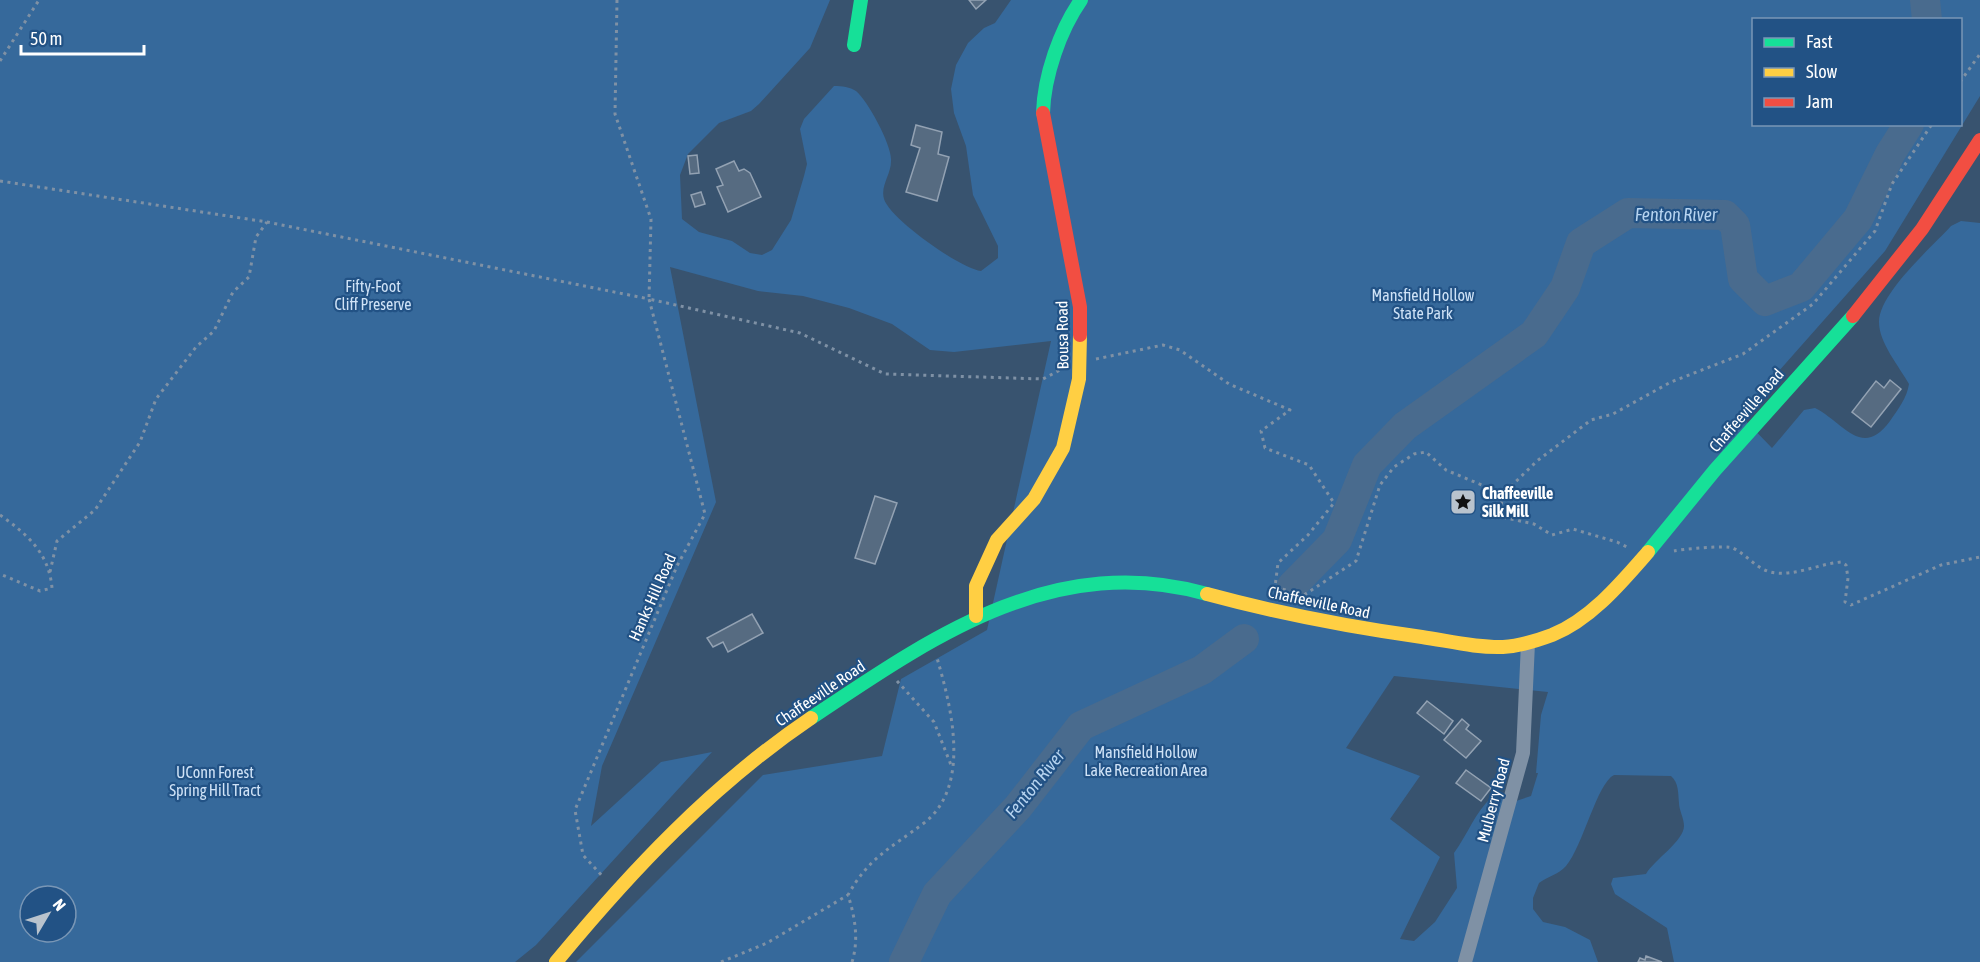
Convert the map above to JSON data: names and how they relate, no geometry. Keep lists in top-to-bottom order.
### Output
{
  "streets": {
    "street": ["Bousa Road", "Chaffeeville Road", "Mulberry Road"],
    "path": ["Hanks Hill Road"]
  },
  "crossings": [
    ["Bousa Road", "Chaffeeville Road"],
    ["Chaffeeville Road", "Hanks Hill Road"],
    ["Chaffeeville Road", "Mulberry Road"]
  ],
  "water": ["Fenton River"],
  "parks": [
    "Fifty-Foot Cliff Preserve",
    "Mansfield Hollow State Park",
    "Mansfield Hollow Lake Recreation Area",
    "UConn Forest Spring Hill Tract"
  ],
  "places": {
    "place": ["Chaffeeville Silk Mill"]
  },
  "legend": ["Fast", "Slow", "Jam"],
  "scale_bar": "50 m",
  "north": "top right"
}
